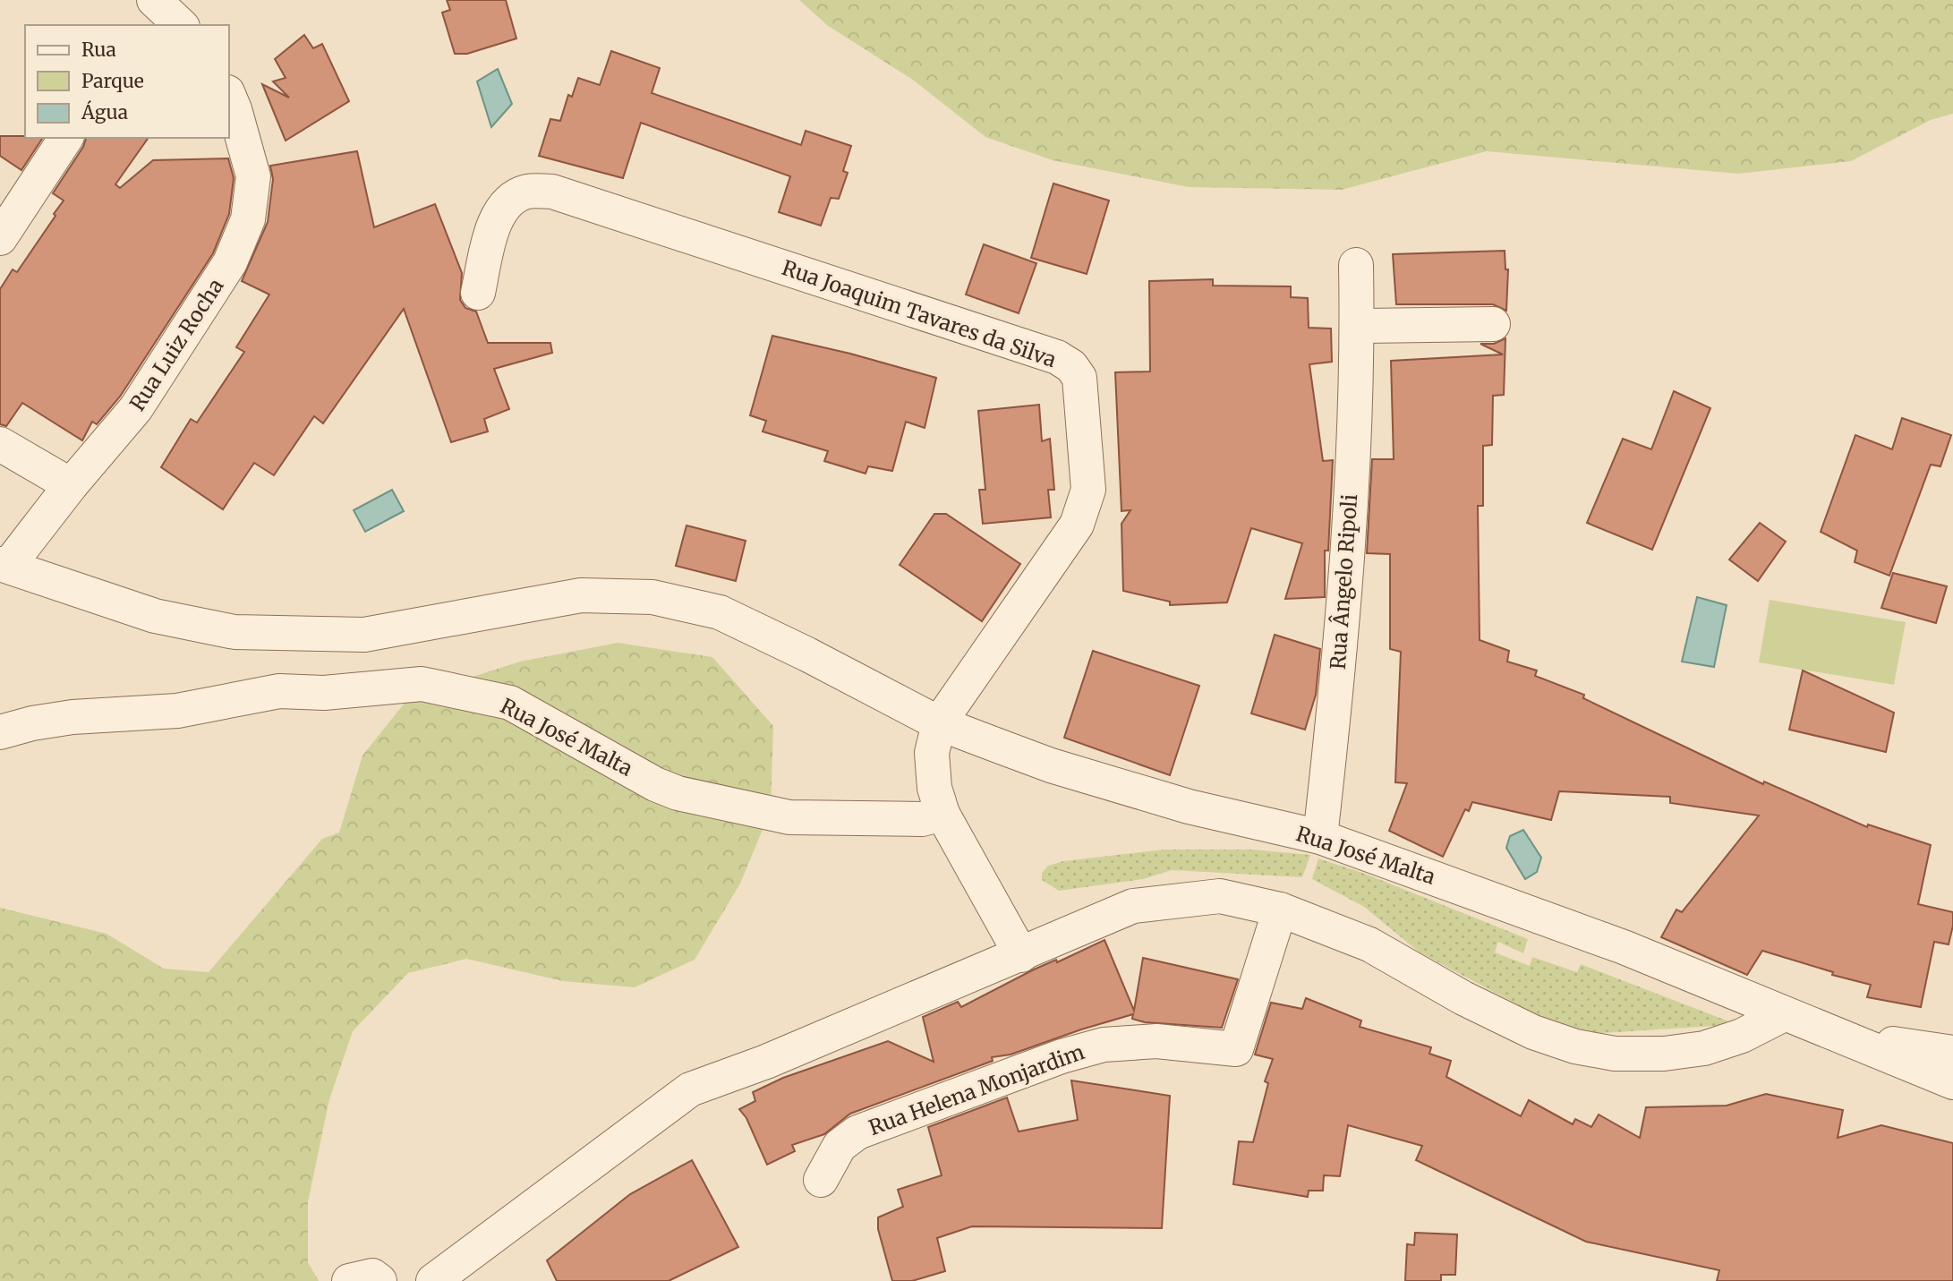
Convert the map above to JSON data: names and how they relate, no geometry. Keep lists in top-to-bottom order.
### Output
{
  "streets": {
    "street": [
      "Rua Joaquim Tavares da Silva",
      "Rua Luiz Rocha",
      "Rua Ângelo Ripoli",
      "Rua José Malta",
      "Rua Helena Monjardim"
    ]
  },
  "crossings": [
    ["Rua Joaquim Tavares da Silva", "Rua José Malta"],
    ["Rua Luiz Rocha", "Rua José Malta"],
    ["Rua Ângelo Ripoli", "Rua José Malta"]
  ],
  "legend": ["Rua", "Parque", "Água"]
}
